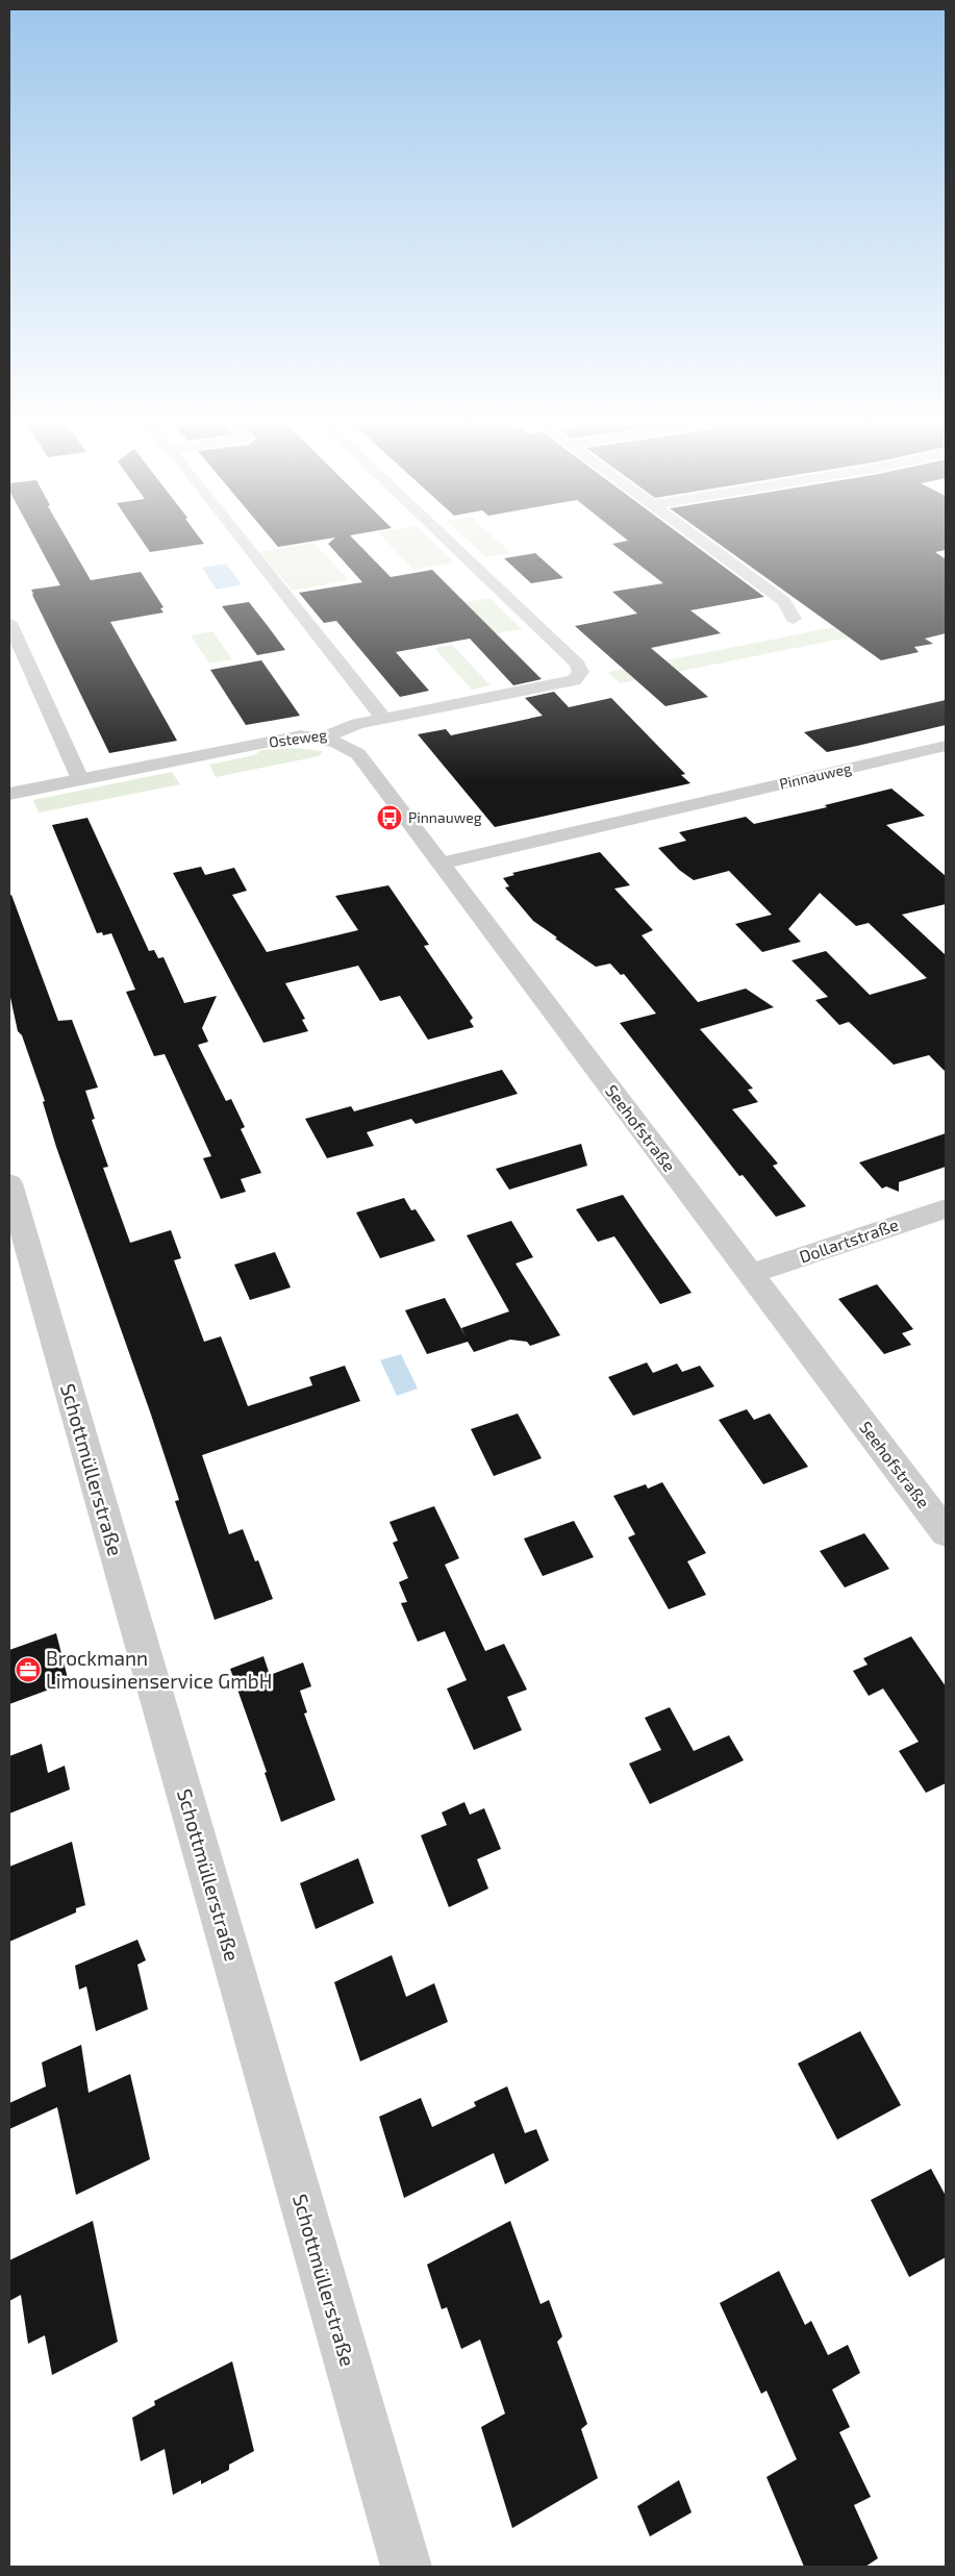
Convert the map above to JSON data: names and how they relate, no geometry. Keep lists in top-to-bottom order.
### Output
{
  "streets": {
    "street": [
      "Osteweg",
      "Pinnauweg",
      "Seehofstraße",
      "Dollartstraße",
      "Schottmüllerstraße"
    ]
  },
  "crossings": [
    ["Osteweg", "Seehofstraße"],
    ["Pinnauweg", "Seehofstraße"],
    ["Seehofstraße", "Dollartstraße"]
  ],
  "places": {
    "bus stop": ["Pinnauweg"],
    "office": ["Brockmann Limousinenservice GmbH"]
  }
}
